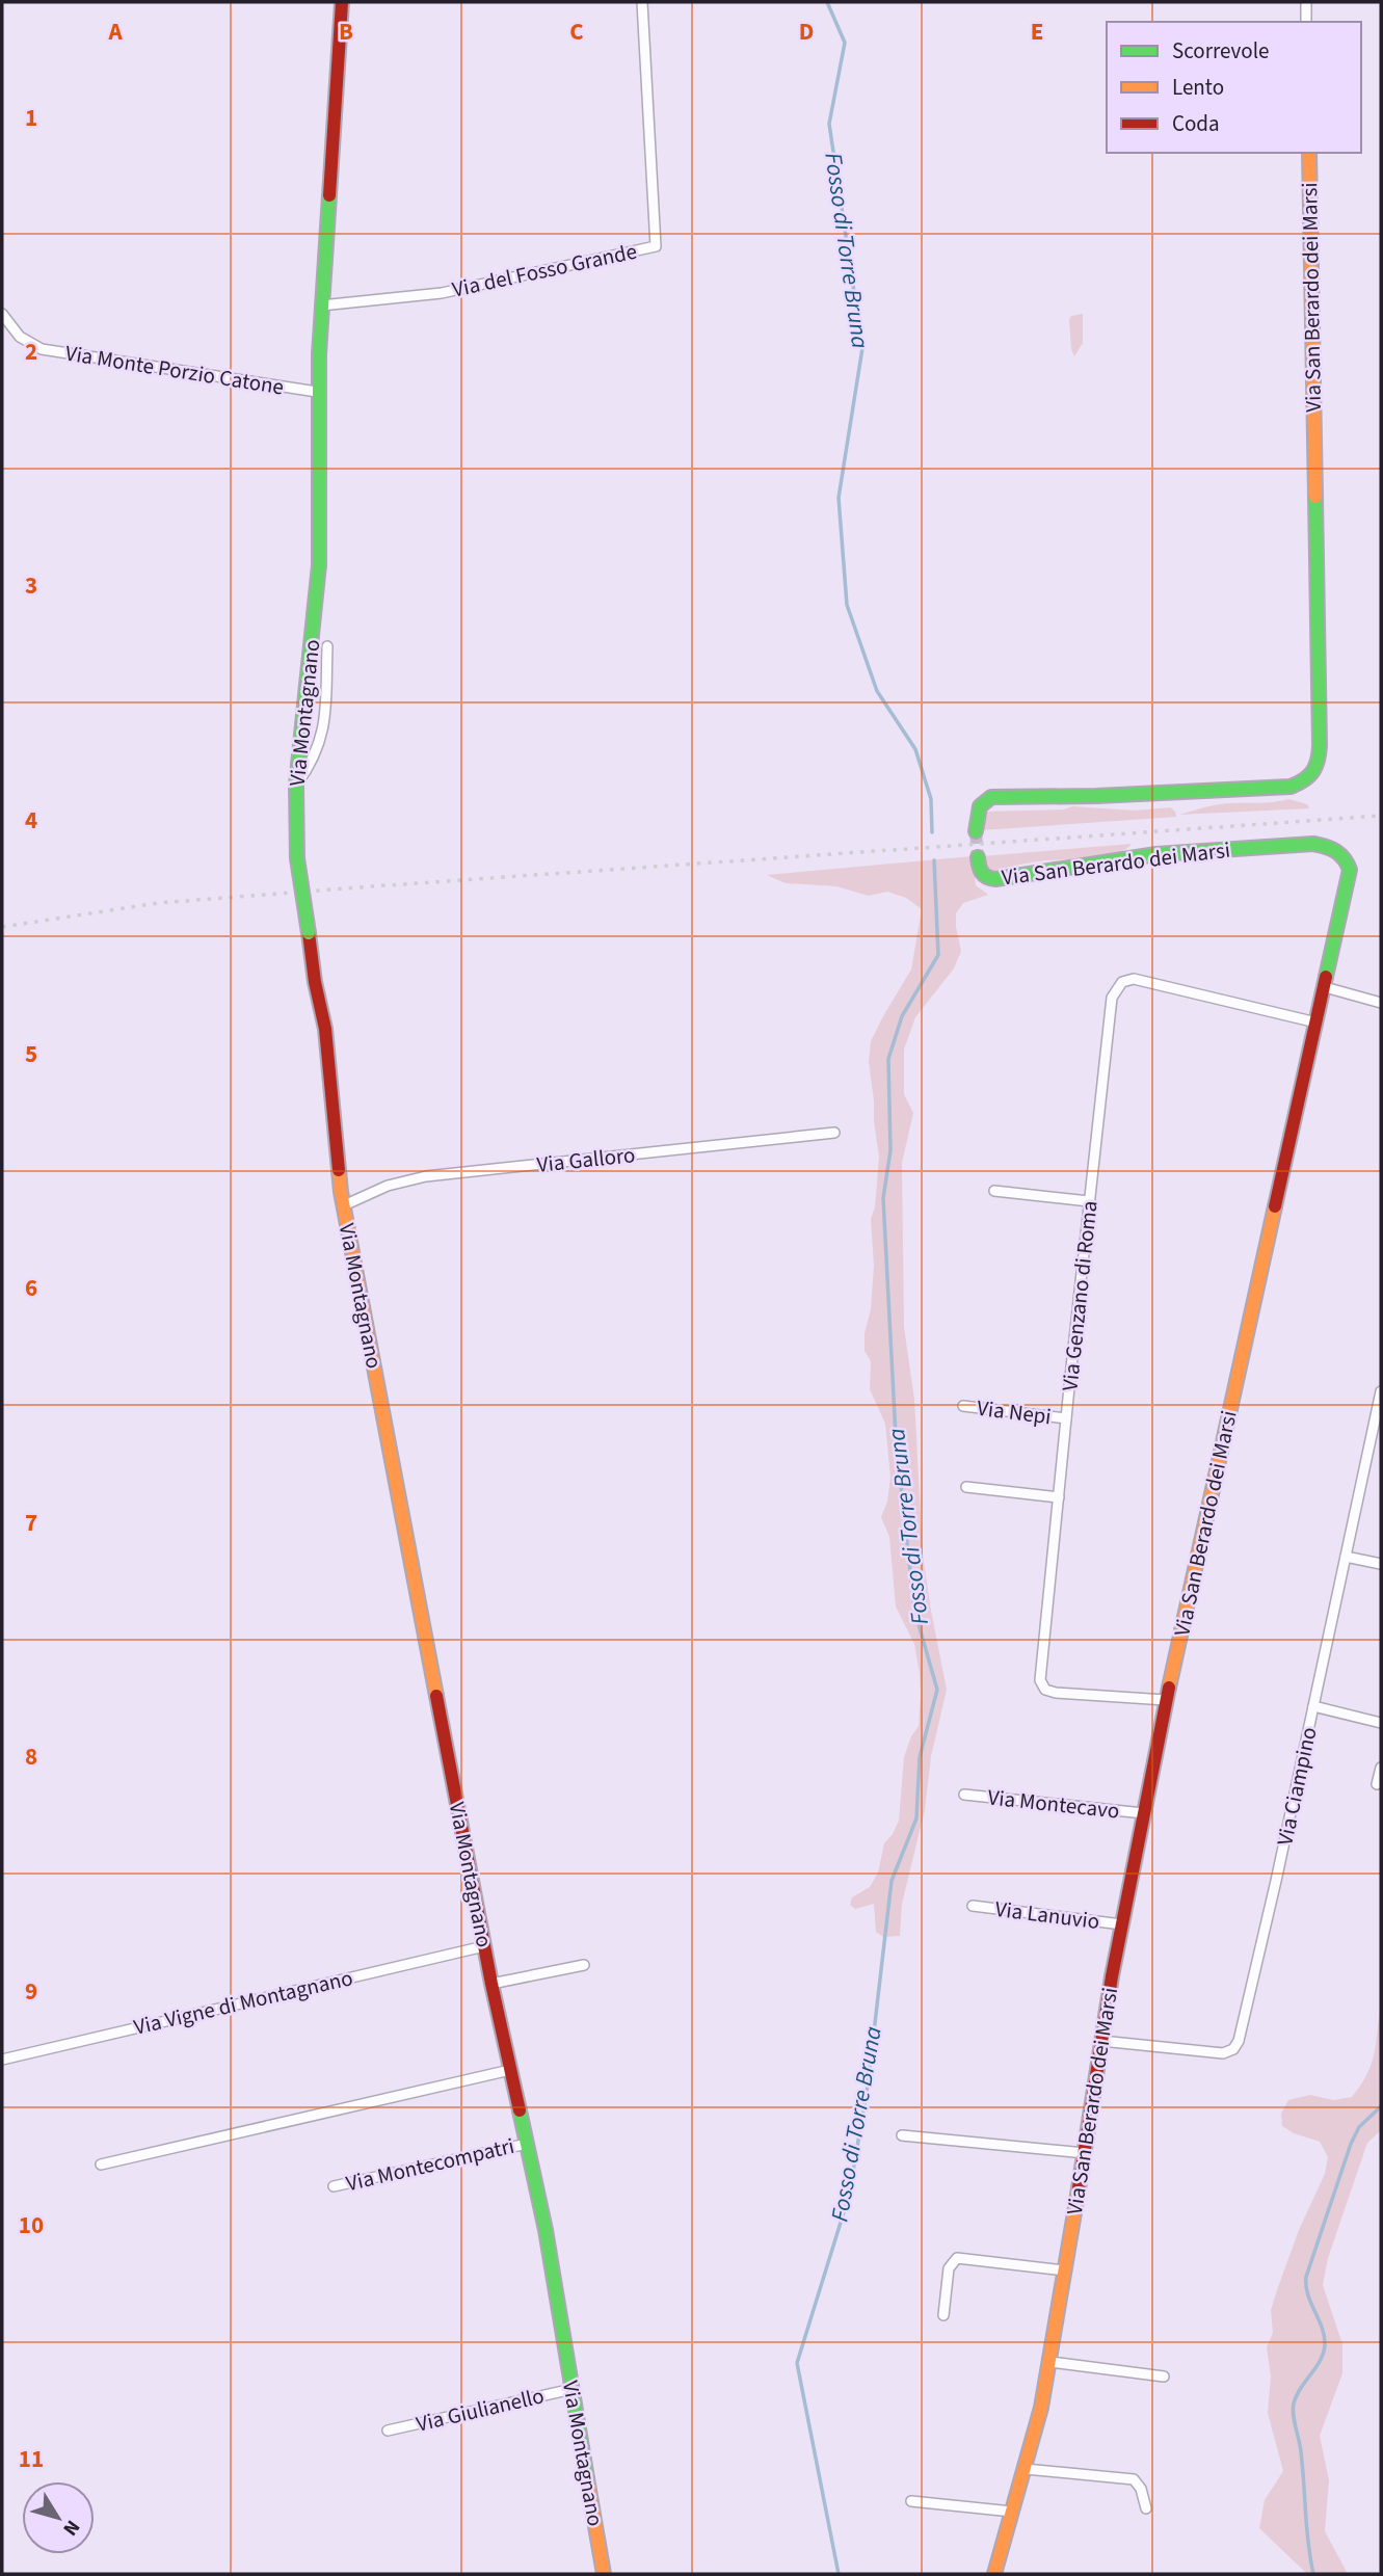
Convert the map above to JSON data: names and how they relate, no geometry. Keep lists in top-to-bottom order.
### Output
{
  "streets": {
    "street": [
      "Via del Fosso Grande",
      "Via San Berardo dei Marsi",
      "Via Monte Porzio Catone",
      "Via Montagnano",
      "Via Galloro",
      "Via Genzano di Roma",
      "Via Nepi",
      "Via Ciampino",
      "Via Montecavo",
      "Via Lanuvio",
      "Via Vigne di Montagnano",
      "Via Montecompatri",
      "Via Giulianello"
    ]
  },
  "crossings": [
    ["Via del Fosso Grande", "Via Montagnano"],
    ["Via San Berardo dei Marsi", "Via Genzano di Roma"],
    ["Via San Berardo dei Marsi", "Via Ciampino"],
    ["Via San Berardo dei Marsi", "Via Montecavo"],
    ["Via San Berardo dei Marsi", "Via Lanuvio"],
    ["Via Monte Porzio Catone", "Via Montagnano"],
    ["Via Montagnano", "Via Galloro"],
    ["Via Montagnano", "Via Vigne di Montagnano"],
    ["Via Montagnano", "Via Montecompatri"],
    ["Via Montagnano", "Via Giulianello"],
    ["Via Genzano di Roma", "Via Nepi"]
  ],
  "water": ["Fosso di Torre Bruna"],
  "legend": ["Scorrevole", "Lento", "Coda"],
  "north": "bottom right",
  "grid": {
    "columns": [
      "A",
      "B",
      "C",
      "D",
      "E"
    ],
    "rows": [
      "1",
      "2",
      "3",
      "4",
      "5",
      "6",
      "7",
      "8",
      "9",
      "10",
      "11"
    ]
  }
}
